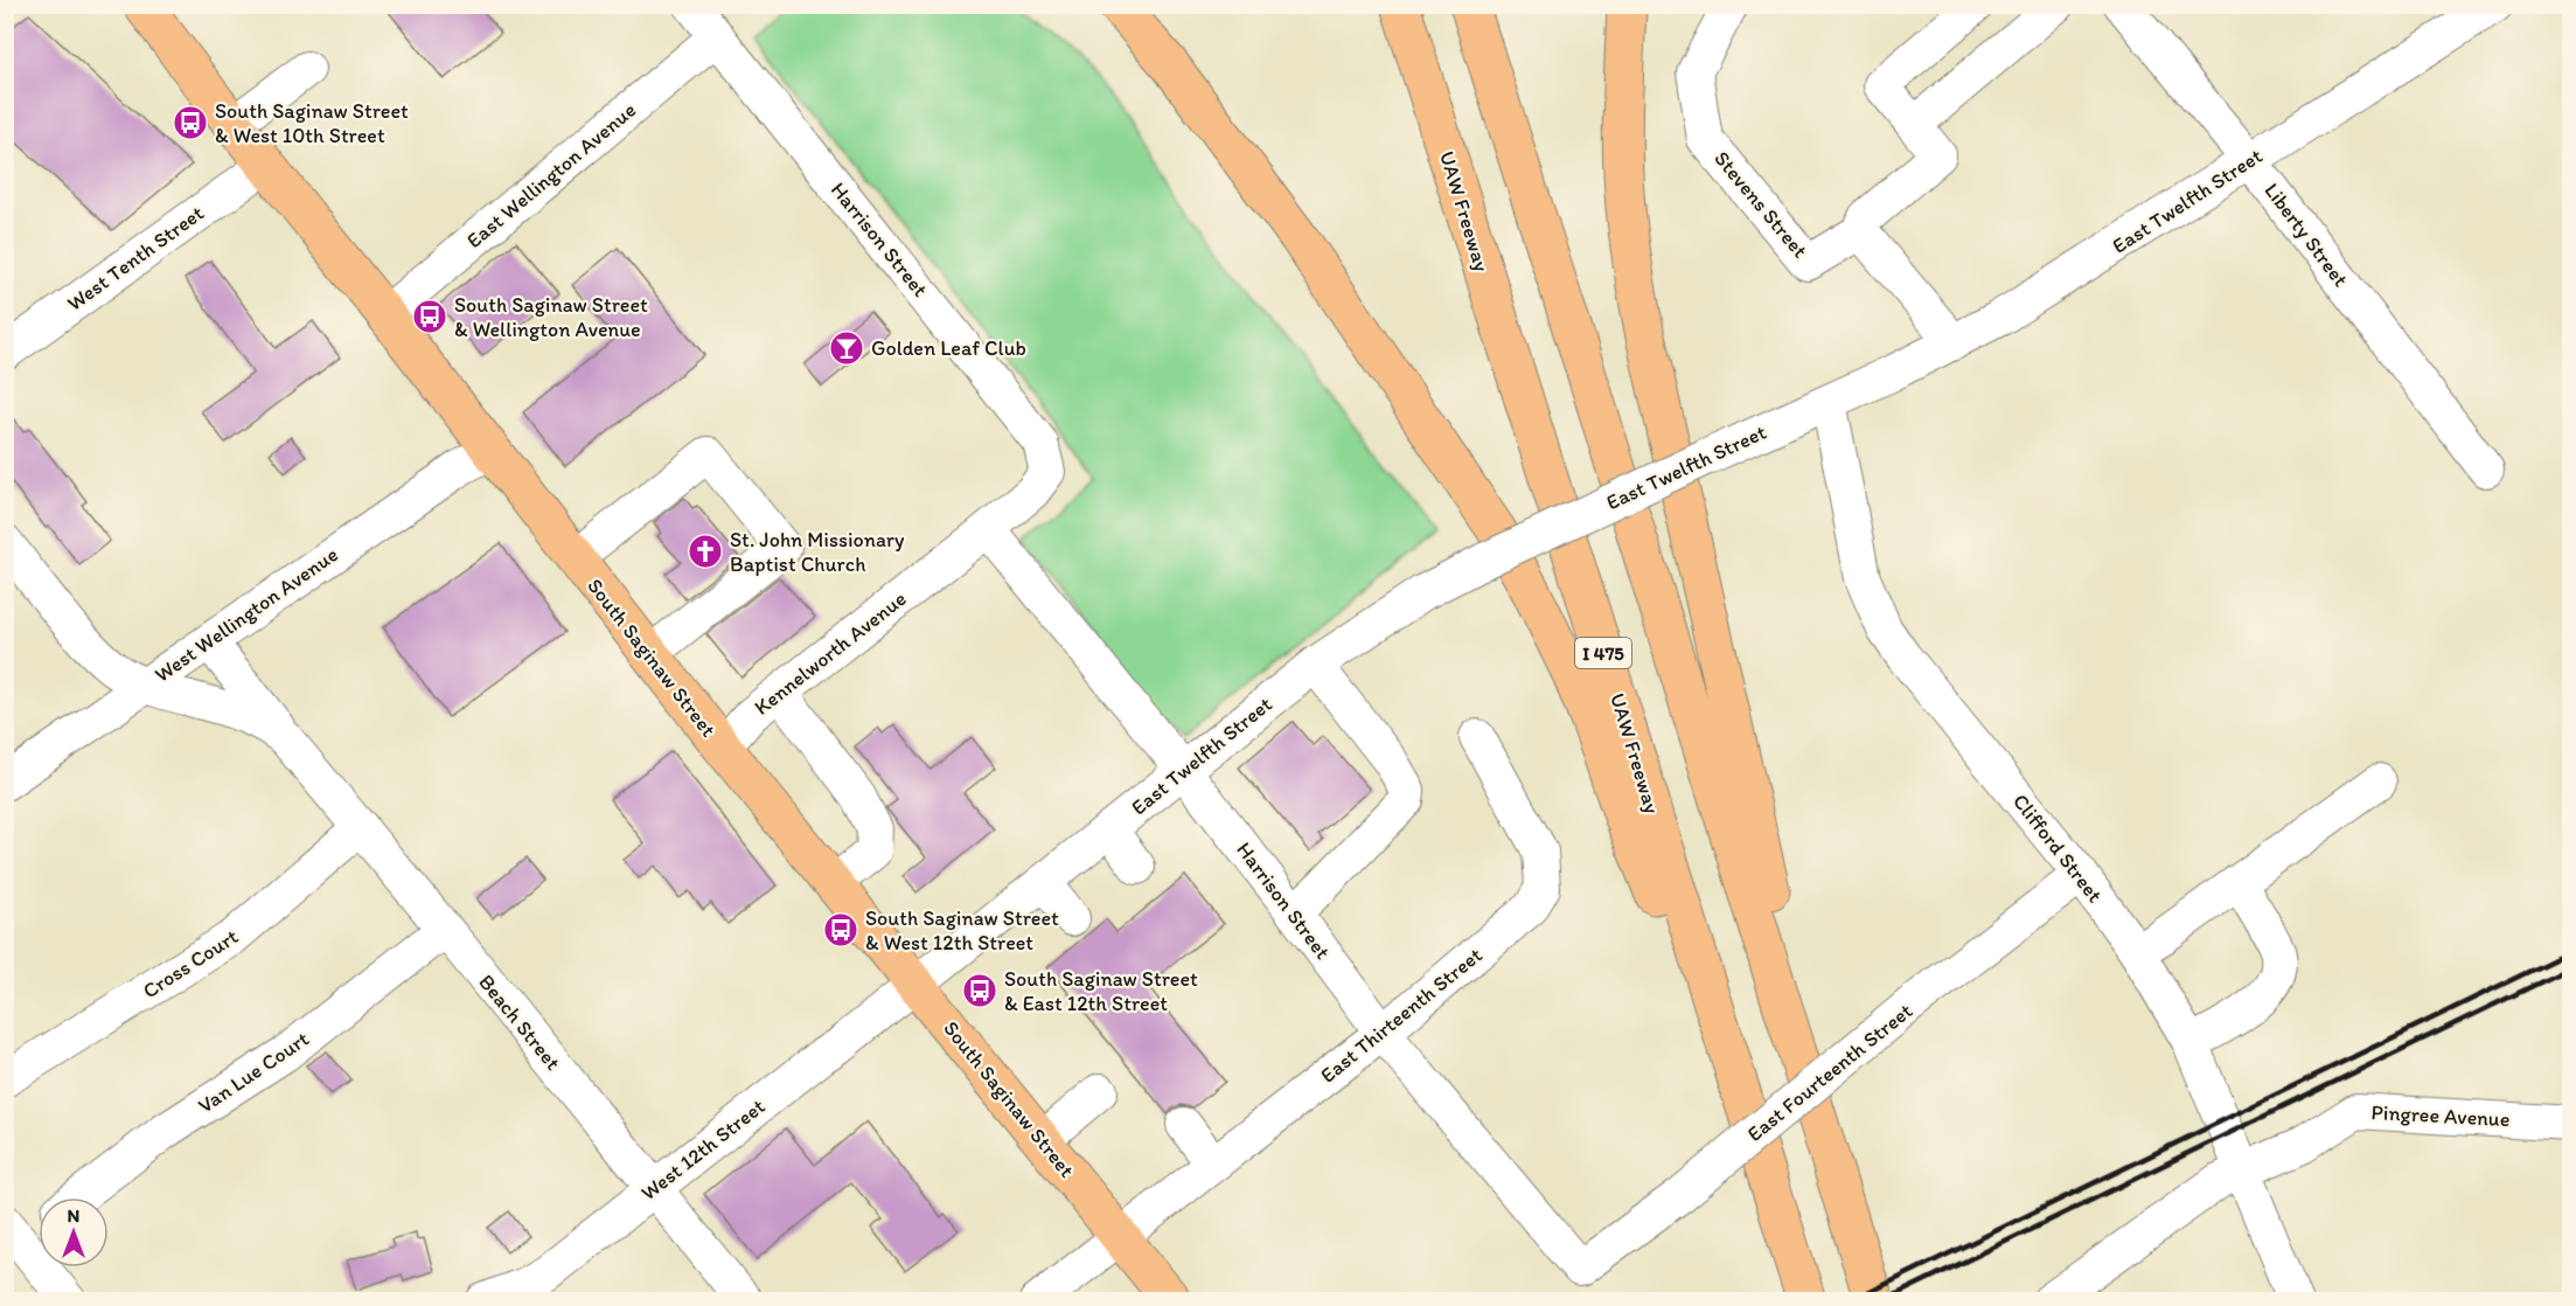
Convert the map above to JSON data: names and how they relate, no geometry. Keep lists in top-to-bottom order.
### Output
{
  "streets": {
    "main road": ["UAW Freeway", "I 475", "South Saginaw Street"],
    "street": [
      "East Wellington Avenue",
      "East Twelfth Street",
      "Stevens Street",
      "Liberty Street",
      "Harrison Street",
      "West Tenth Street",
      "West Wellington Avenue",
      "Kennelworth Avenue",
      "Clifford Street",
      "Cross Court",
      "East Thirteenth Street",
      "Beach Street",
      "Van Lue Court",
      "East Fourteenth Street",
      "Pingree Avenue",
      "West 12th Street"
    ]
  },
  "crossings": [
    ["East Wellington Avenue", "Harrison Street"],
    ["East Wellington Avenue", "South Saginaw Street"],
    ["East Twelfth Street", "Liberty Street"],
    ["East Twelfth Street", "Harrison Street"],
    ["East Twelfth Street", "South Saginaw Street"],
    ["East Twelfth Street", "Clifford Street"],
    ["East Twelfth Street", "West 12th Street"],
    ["Harrison Street", "Kennelworth Avenue"],
    ["Harrison Street", "East Thirteenth Street"],
    ["Harrison Street", "East Fourteenth Street"],
    ["West Tenth Street", "South Saginaw Street"],
    ["West Wellington Avenue", "South Saginaw Street"],
    ["West Wellington Avenue", "Beach Street"],
    ["Kennelworth Avenue", "South Saginaw Street"],
    ["South Saginaw Street", "East Thirteenth Street"],
    ["South Saginaw Street", "West 12th Street"],
    ["Clifford Street", "East Fourteenth Street"],
    ["Clifford Street", "Pingree Avenue"],
    ["Cross Court", "Beach Street"],
    ["Beach Street", "Van Lue Court"],
    ["Beach Street", "West 12th Street"]
  ],
  "places": {
    "bus stop": [
      "South Saginaw Street & West 10th Street",
      "South Saginaw Street & Wellington Avenue",
      "South Saginaw Street & West 12th Street",
      "South Saginaw Street & East 12th Street"
    ],
    "bar": ["Golden Leaf Club"],
    "church": ["St. John Missionary Baptist Church"]
  },
  "north": "top"
}
